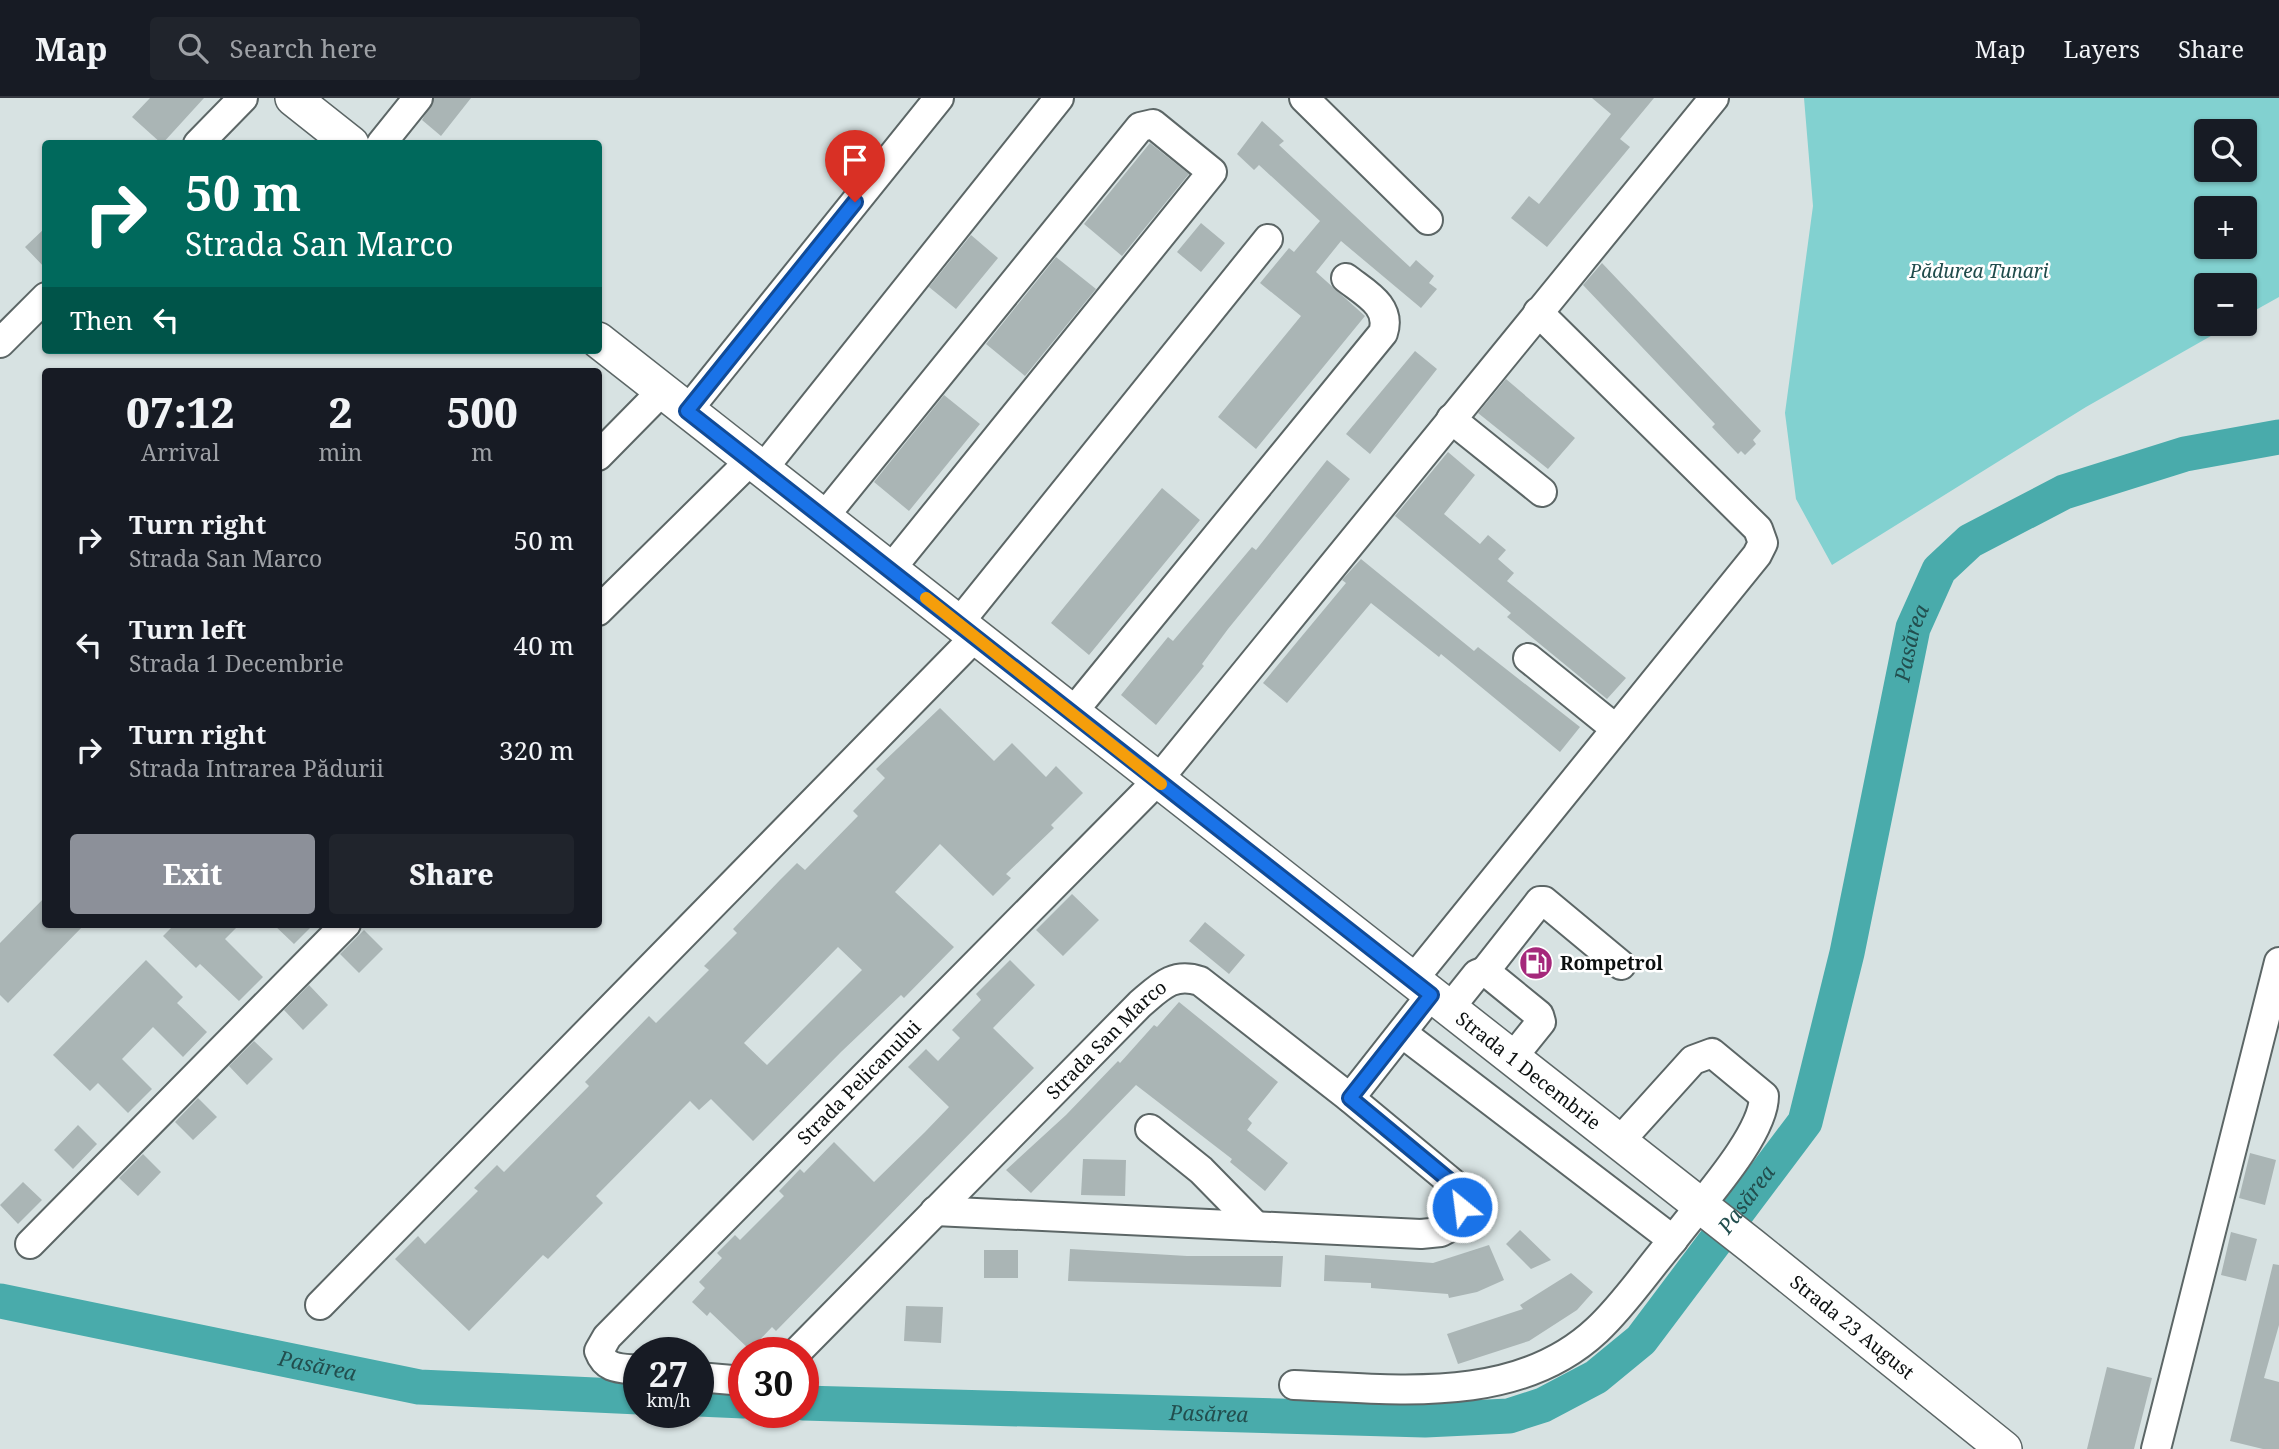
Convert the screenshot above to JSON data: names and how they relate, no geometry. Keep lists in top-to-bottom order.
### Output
{
  "streets": {
    "main road": ["Strada 1 Decembrie", "Strada 23 August"],
    "street": ["Strada San Marco", "Strada Pelicanului"]
  },
  "crossings": [
    ["Strada 1 Decembrie", "Strada Pelicanului"],
    ["Strada 1 Decembrie", "Strada 23 August"]
  ],
  "water": ["Pasărea"],
  "parks": ["Pădurea Tunari"],
  "places": {
    "fuel station": ["Rompetrol"]
  },
  "page": {
    "header": "Map",
    "search": "Search here",
    "nav": ["Map", "Layers", "Share"],
    "map_buttons": ["+", "−"],
    "turn": ["50 m", "Strada San Marco"],
    "then": "Then",
    "eta": [
      "07:12",
      "Arrival",
      "2",
      "min",
      "500",
      "m"
    ],
    "list": [
      {
        "name": "Turn right",
        "note": "Strada San Marco",
        "value": "50 m"
      },
      {
        "name": "Turn left",
        "note": "Strada 1 Decembrie",
        "value": "40 m"
      },
      {
        "name": "Turn right",
        "note": "Strada Intrarea Pădurii",
        "value": "320 m"
      }
    ],
    "buttons": ["Exit", "Share"],
    "speed": "27 km/h",
    "limit": "30"
  }
}
